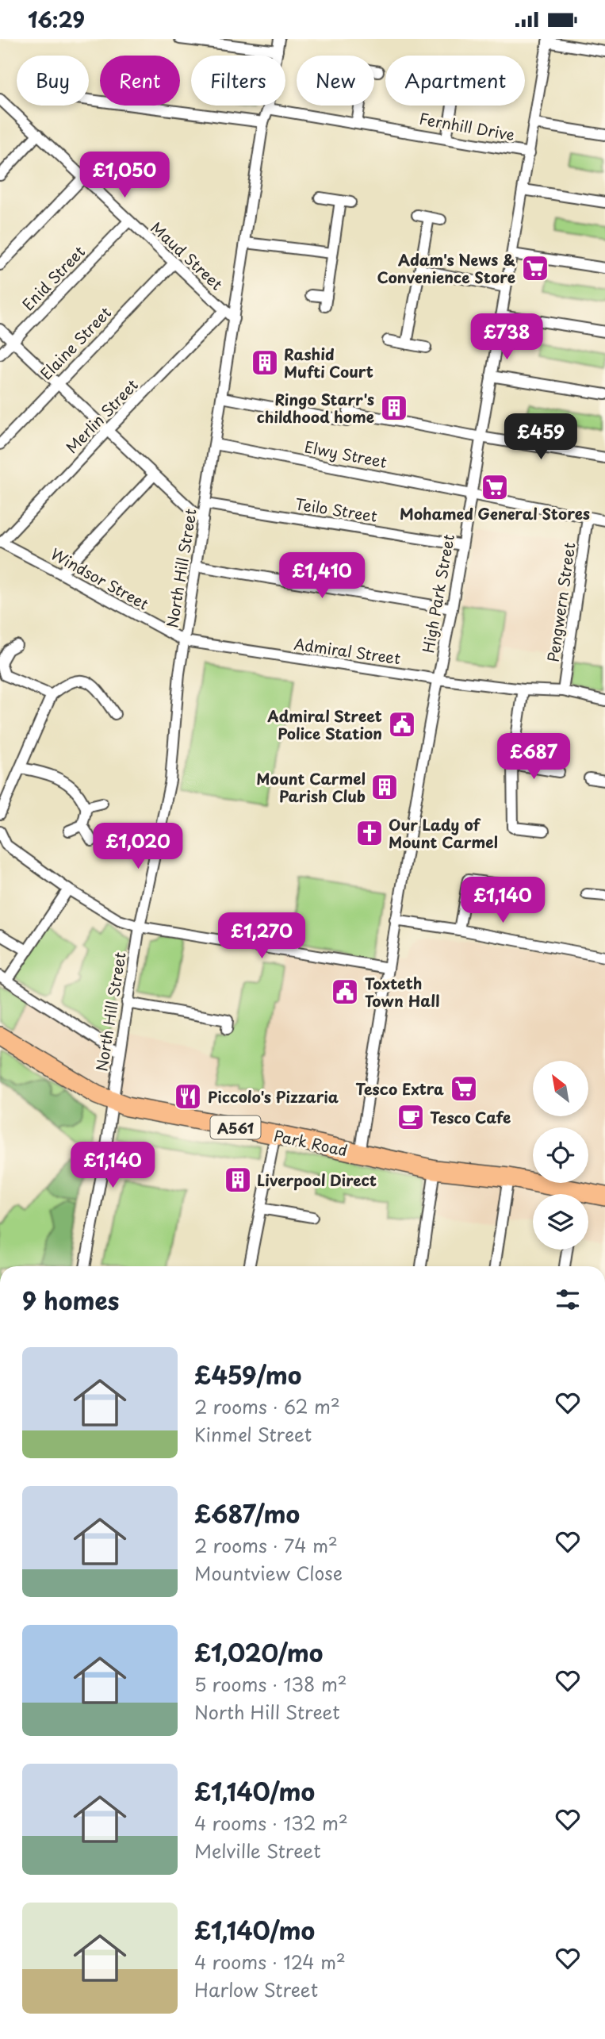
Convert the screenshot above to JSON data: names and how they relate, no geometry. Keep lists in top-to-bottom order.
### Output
{
  "streets": {
    "highway": ["A561", "Park Road"],
    "street": [
      "Fernhill Drive",
      "Maud Street",
      "Enid Street",
      "Elaine Street",
      "Merlin Street",
      "Elwy Street",
      "Teilo Street",
      "North Hill Street",
      "Windsor Street",
      "High Park Street",
      "Pengwern Street",
      "Admiral Street"
    ]
  },
  "crossings": [
    ["Fernhill Drive", "North Hill Street"],
    ["Fernhill Drive", "High Park Street"],
    ["Maud Street", "Enid Street"],
    ["Maud Street", "Elaine Street"],
    ["Maud Street", "Merlin Street"],
    ["Maud Street", "North Hill Street"],
    ["Merlin Street", "Windsor Street"],
    ["Elwy Street", "North Hill Street"],
    ["Elwy Street", "High Park Street"],
    ["Elwy Street", "Pengwern Street"],
    ["Teilo Street", "North Hill Street"],
    ["Teilo Street", "High Park Street"],
    ["North Hill Street", "Windsor Street"],
    ["North Hill Street", "Admiral Street"],
    ["North Hill Street", "Park Road"],
    ["Windsor Street", "Admiral Street"],
    ["High Park Street", "Admiral Street"],
    ["High Park Street", "Park Road"],
    ["Pengwern Street", "Admiral Street"]
  ],
  "places": {
    "supermarket": ["Adam's News & Convenience Store", "Mohamed General Stores", "Tesco Extra"],
    "building": [
      "Rashid Mufti Court",
      "Ringo Starr's childhood home",
      "Mount Carmel Parish Club",
      "Liverpool Direct"
    ],
    "public building": ["Admiral Street Police Station", "Toxteth Town Hall"],
    "church": ["Our Lady of Mount Carmel"],
    "restaurant": ["Piccolo's Pizzaria"],
    "cafe": ["Tesco Cafe"]
  },
  "north": "top left",
  "page": {
    "status": "16:29",
    "chip": [
      "Buy",
      "Rent",
      "Filters",
      "New",
      "Apartment"
    ],
    "price": [
      "£1,050",
      "£738",
      "£459",
      "£1,410",
      "£687",
      "£1,020",
      "£1,140",
      "£1,270",
      "£1,140"
    ],
    "heading": "9 homes",
    "list": [
      {
        "name": "£459/mo",
        "note": "2 rooms · 62 m² · Kinmel Street"
      },
      {
        "name": "£687/mo",
        "note": "2 rooms · 74 m² · Mountview Close"
      },
      {
        "name": "£1,020/mo",
        "note": "5 rooms · 138 m² · North Hill Street"
      },
      {
        "name": "£1,140/mo",
        "note": "4 rooms · 132 m² · Melville Street"
      },
      {
        "name": "£1,140/mo",
        "note": "4 rooms · 124 m² · Harlow Street"
      }
    ]
  }
}
